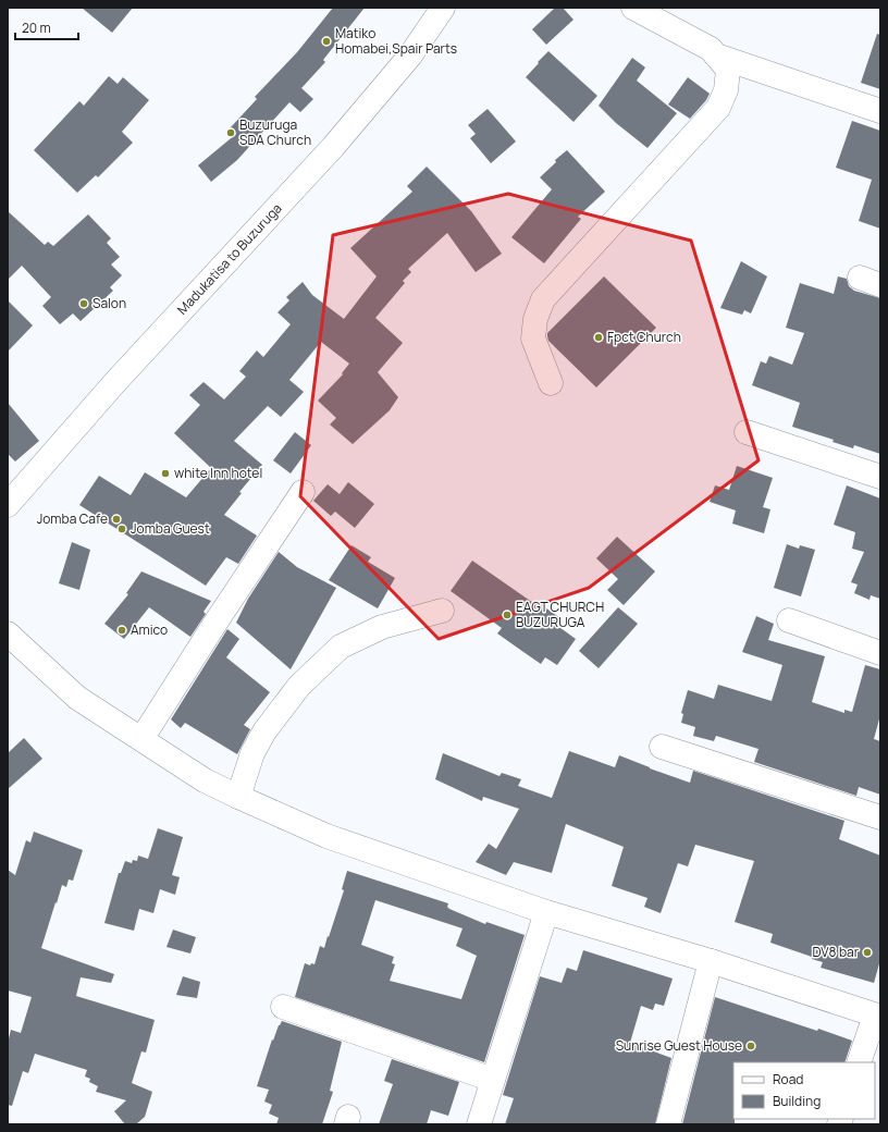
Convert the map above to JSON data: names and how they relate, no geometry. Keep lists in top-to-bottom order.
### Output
{
  "streets": {
    "street": ["Madukatisa to Buzuruga"]
  },
  "places": [
    "Matiko Homabei,Spair Parts",
    "Buzuruga SDA Church",
    "Salon",
    "Fpct Church",
    "white Inn hotel",
    "Jomba Cafe",
    "Jomba Guest",
    "EAGT CHURCH BUZURUGA",
    "Amico",
    "DV8 bar",
    "Sunrise Guest House"
  ],
  "legend": ["Road", "Building"],
  "scale_bar": "20 m"
}
